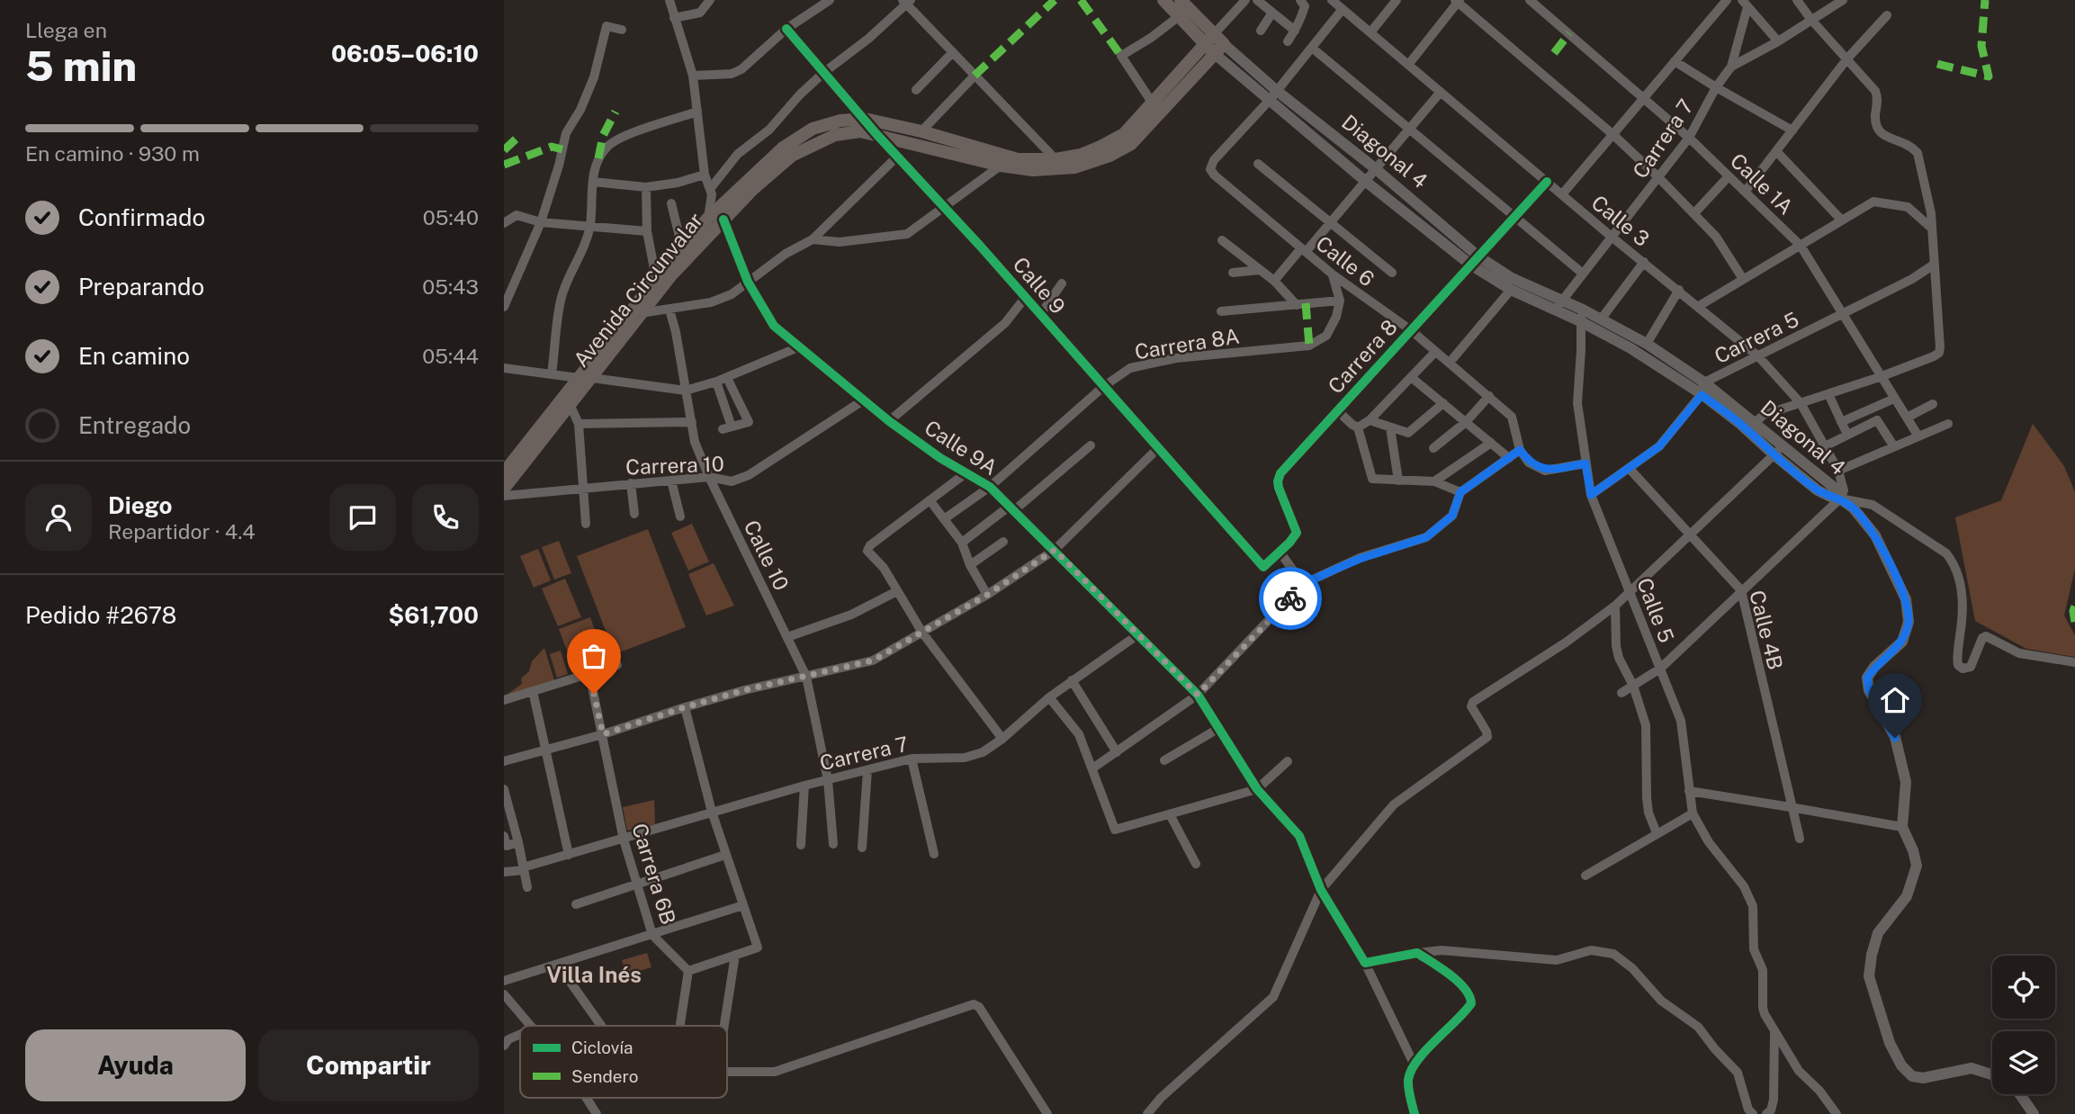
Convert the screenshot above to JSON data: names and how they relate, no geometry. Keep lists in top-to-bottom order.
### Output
{
  "streets": {
    "main road": ["Diagonal 4", "Avenida Circunvalar"],
    "street": [
      "Carrera 7",
      "Calle 1A",
      "Calle 3",
      "Calle 6",
      "Calle 9",
      "Carrera 5",
      "Carrera 8A",
      "Carrera 8",
      "Calle 9A",
      "Carrera 10",
      "Calle 10",
      "Calle 5",
      "Calle 4B",
      "Carrera 6B"
    ]
  },
  "crossings": [
    ["Carrera 7", "Diagonal 4"],
    ["Carrera 7", "Calle 1A"],
    ["Carrera 7", "Calle 3"],
    ["Carrera 7", "Calle 9A"],
    ["Carrera 7", "Calle 10"],
    ["Carrera 7", "Carrera 6B"],
    ["Diagonal 4", "Calle 3"],
    ["Diagonal 4", "Calle 6"],
    ["Diagonal 4", "Avenida Circunvalar"],
    ["Diagonal 4", "Carrera 5"],
    ["Diagonal 4", "Carrera 8"],
    ["Diagonal 4", "Calle 5"],
    ["Calle 1A", "Carrera 5"],
    ["Calle 3", "Carrera 5"],
    ["Calle 3", "Carrera 8"],
    ["Calle 6", "Carrera 8"],
    ["Calle 6", "Calle 5"],
    ["Calle 9", "Avenida Circunvalar"],
    ["Calle 9", "Carrera 8A"],
    ["Calle 9", "Carrera 8"],
    ["Avenida Circunvalar", "Calle 9A"],
    ["Carrera 5", "Calle 5"],
    ["Carrera 5", "Calle 4B"],
    ["Carrera 8A", "Calle 9A"],
    ["Calle 9A", "Carrera 10"],
    ["Carrera 10", "Calle 10"]
  ],
  "districts": ["Villa Inés"],
  "legend": ["Ciclovía", "Sendero"],
  "page": {
    "heading": ["5 min", "Llega en", "06:05–06:10"],
    "panel": [
      "Diego",
      "Repartidor · 4.4",
      "Pedido #2678",
      "$61,700"
    ],
    "bar": "En camino · 930 m",
    "list": [
      ["Confirmado", "05:40"],
      ["Preparando", "05:43"],
      ["En camino", "05:44"],
      "Entregado"
    ],
    "buttons": ["Ayuda", "Compartir"]
  }
}
